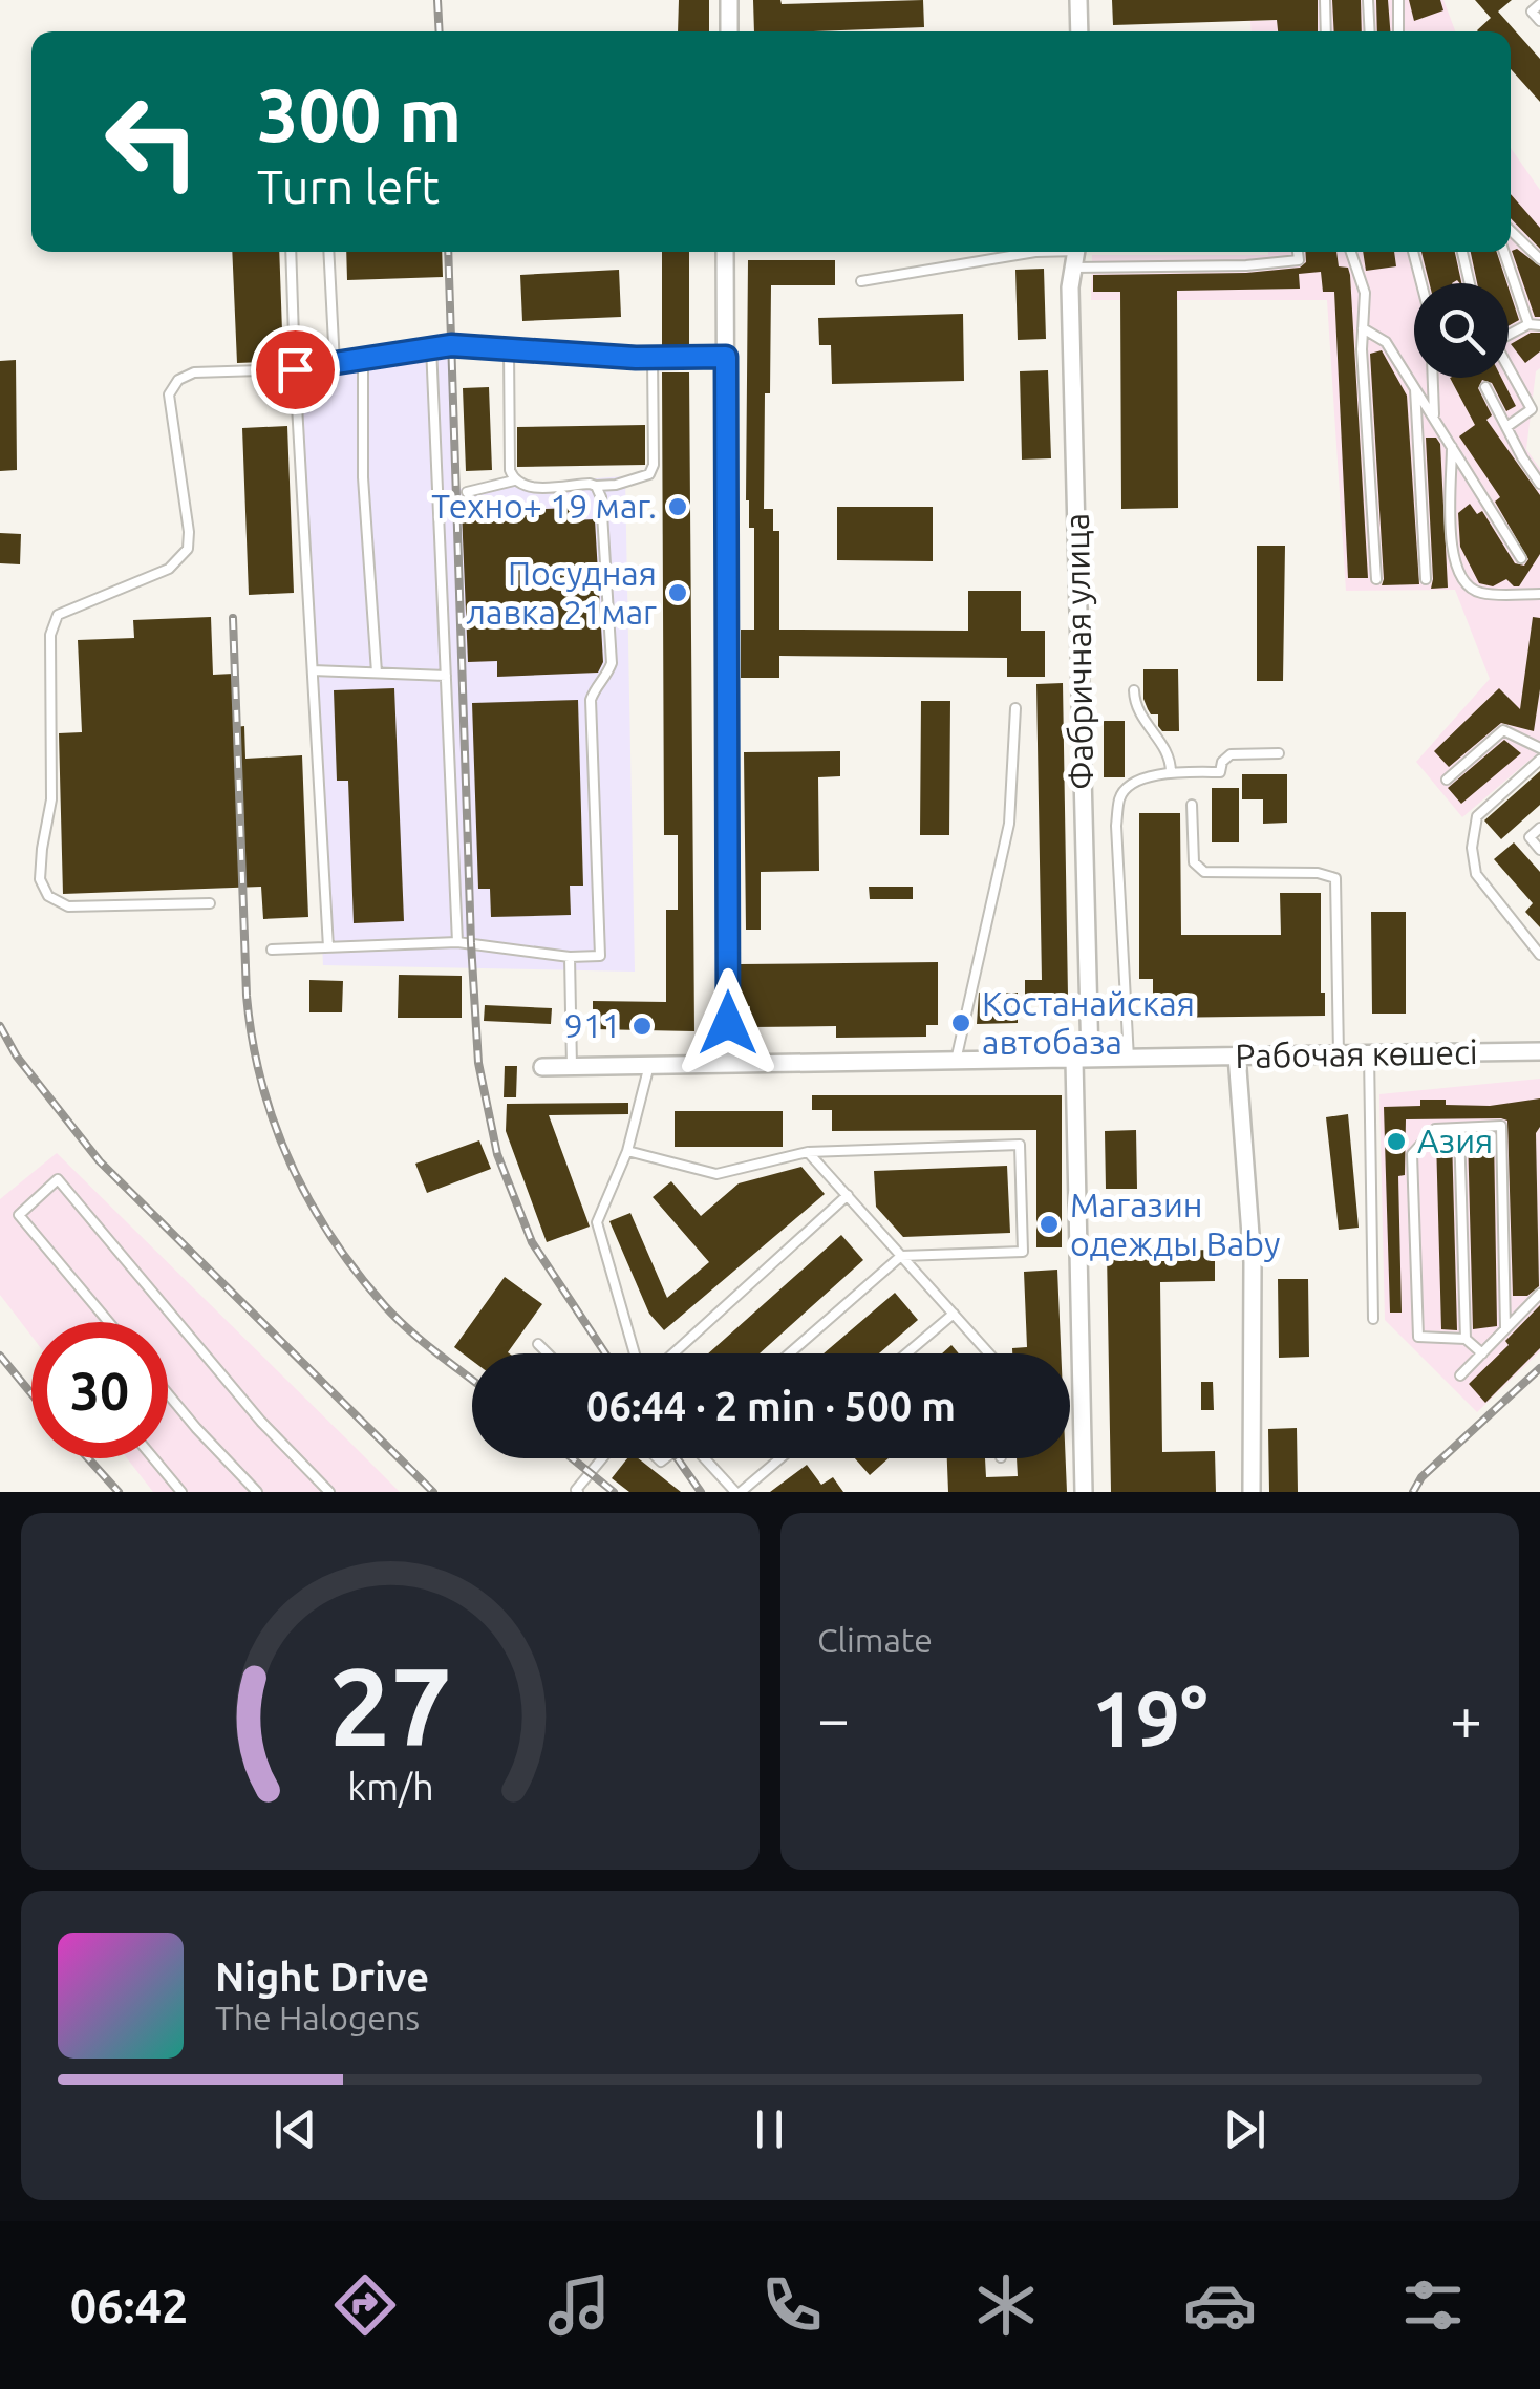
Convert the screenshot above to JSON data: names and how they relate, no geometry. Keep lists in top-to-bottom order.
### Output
{
  "streets": {
    "street": ["Фабричная улица", "Рабочая көшесі"]
  },
  "crossings": [
    ["Фабричная улица", "Рабочая көшесі"]
  ],
  "places": [
    "Техно+ 19 маг.",
    "Посудная лавка 21маг",
    "Костанайская автобаза",
    "911",
    "Азия",
    "Магазин одежды Baby"
  ],
  "page": {
    "turn": ["300 m", "Turn left"],
    "limit": "30",
    "trip": "06:44 · 2 min · 500 m",
    "tile": "Climate",
    "heat": ["−", "19°", "+"],
    "song": ["Night Drive", "The Halogens"],
    "tabs": "06:42",
    "gauge": ["27", "km/h"]
  }
}
